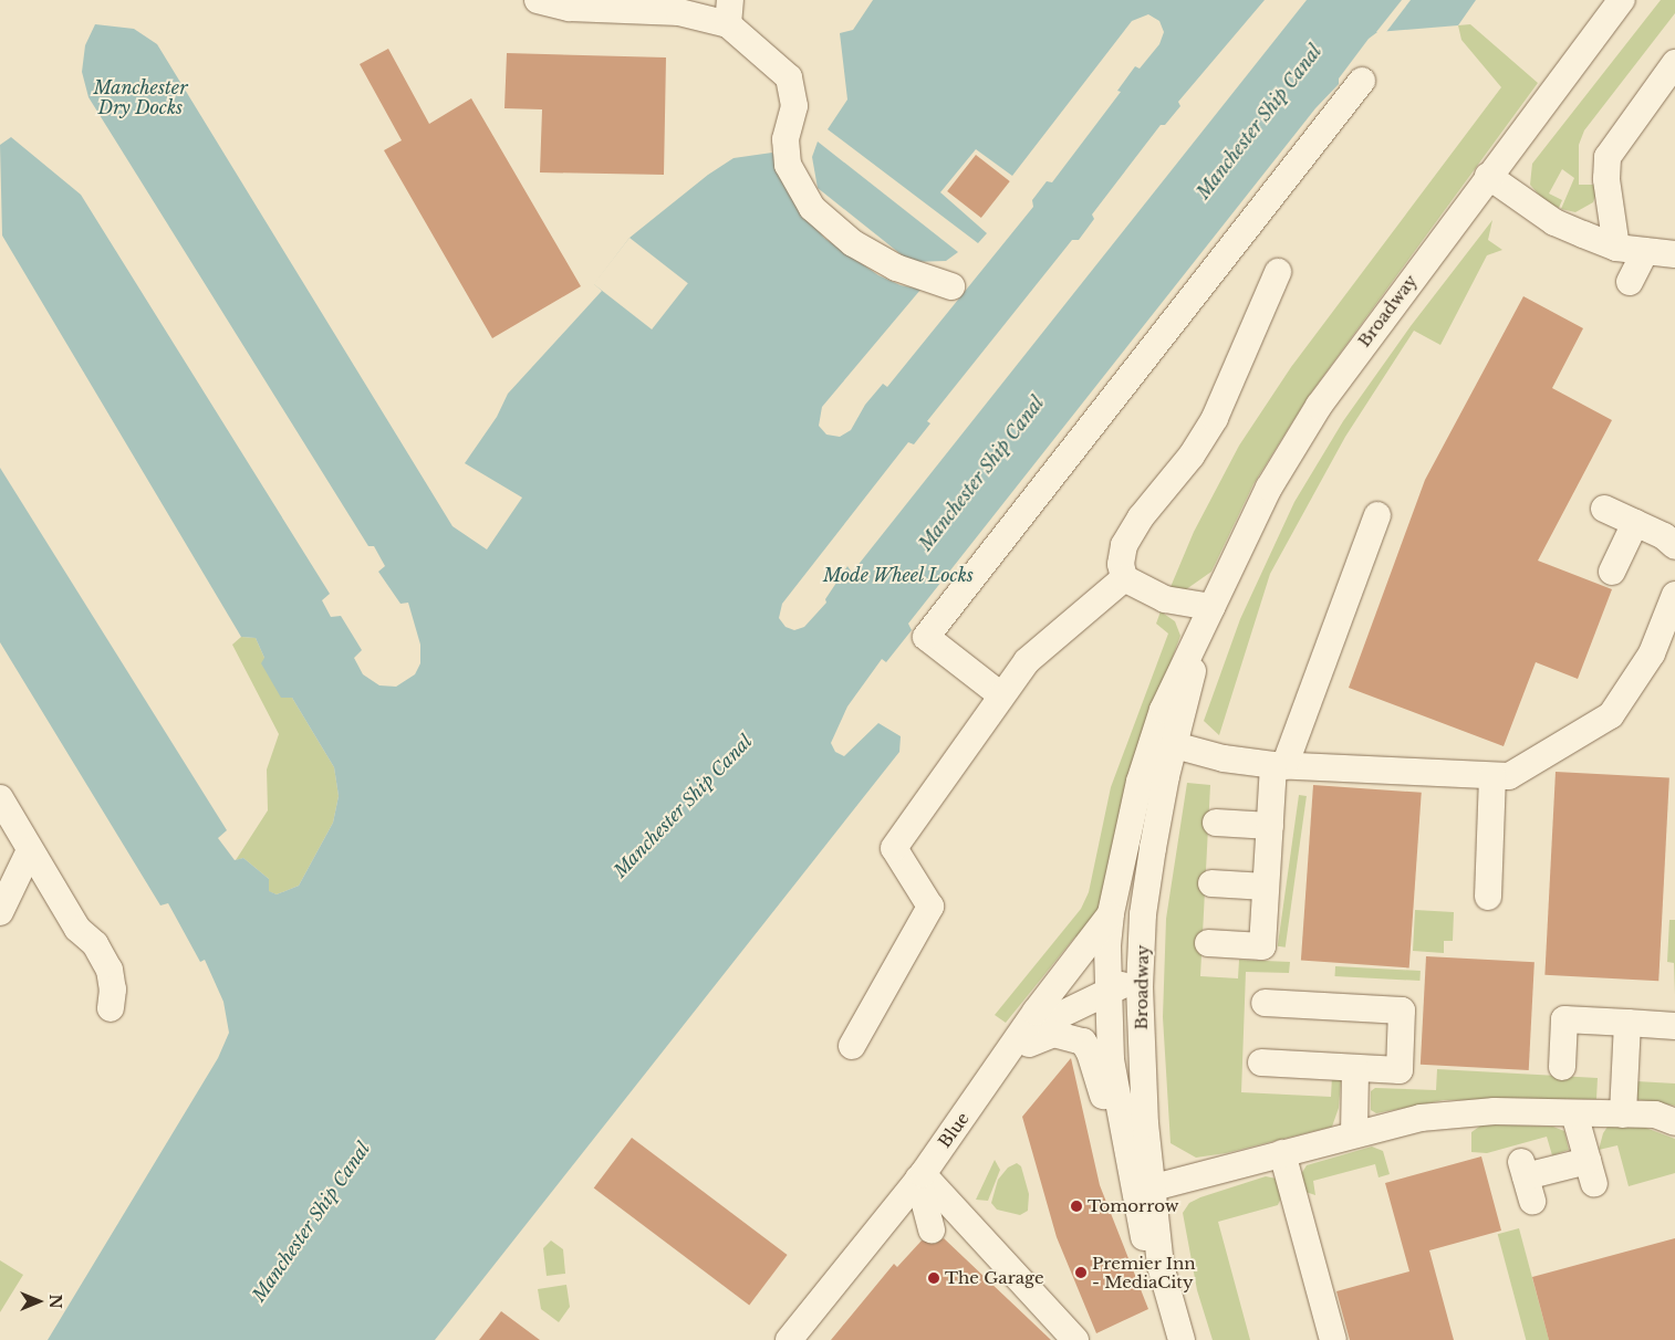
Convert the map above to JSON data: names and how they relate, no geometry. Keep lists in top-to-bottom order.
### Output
{
  "streets": {
    "street": ["Broadway", "Blue"]
  },
  "crossings": [
    ["Broadway", "Blue"]
  ],
  "water": ["Manchester Dry Docks", "Manchester Ship Canal", "Mode Wheel Locks"],
  "places": ["Tomorrow", "Premier Inn - MediaCity", "The Garage"],
  "north": "right"
}
